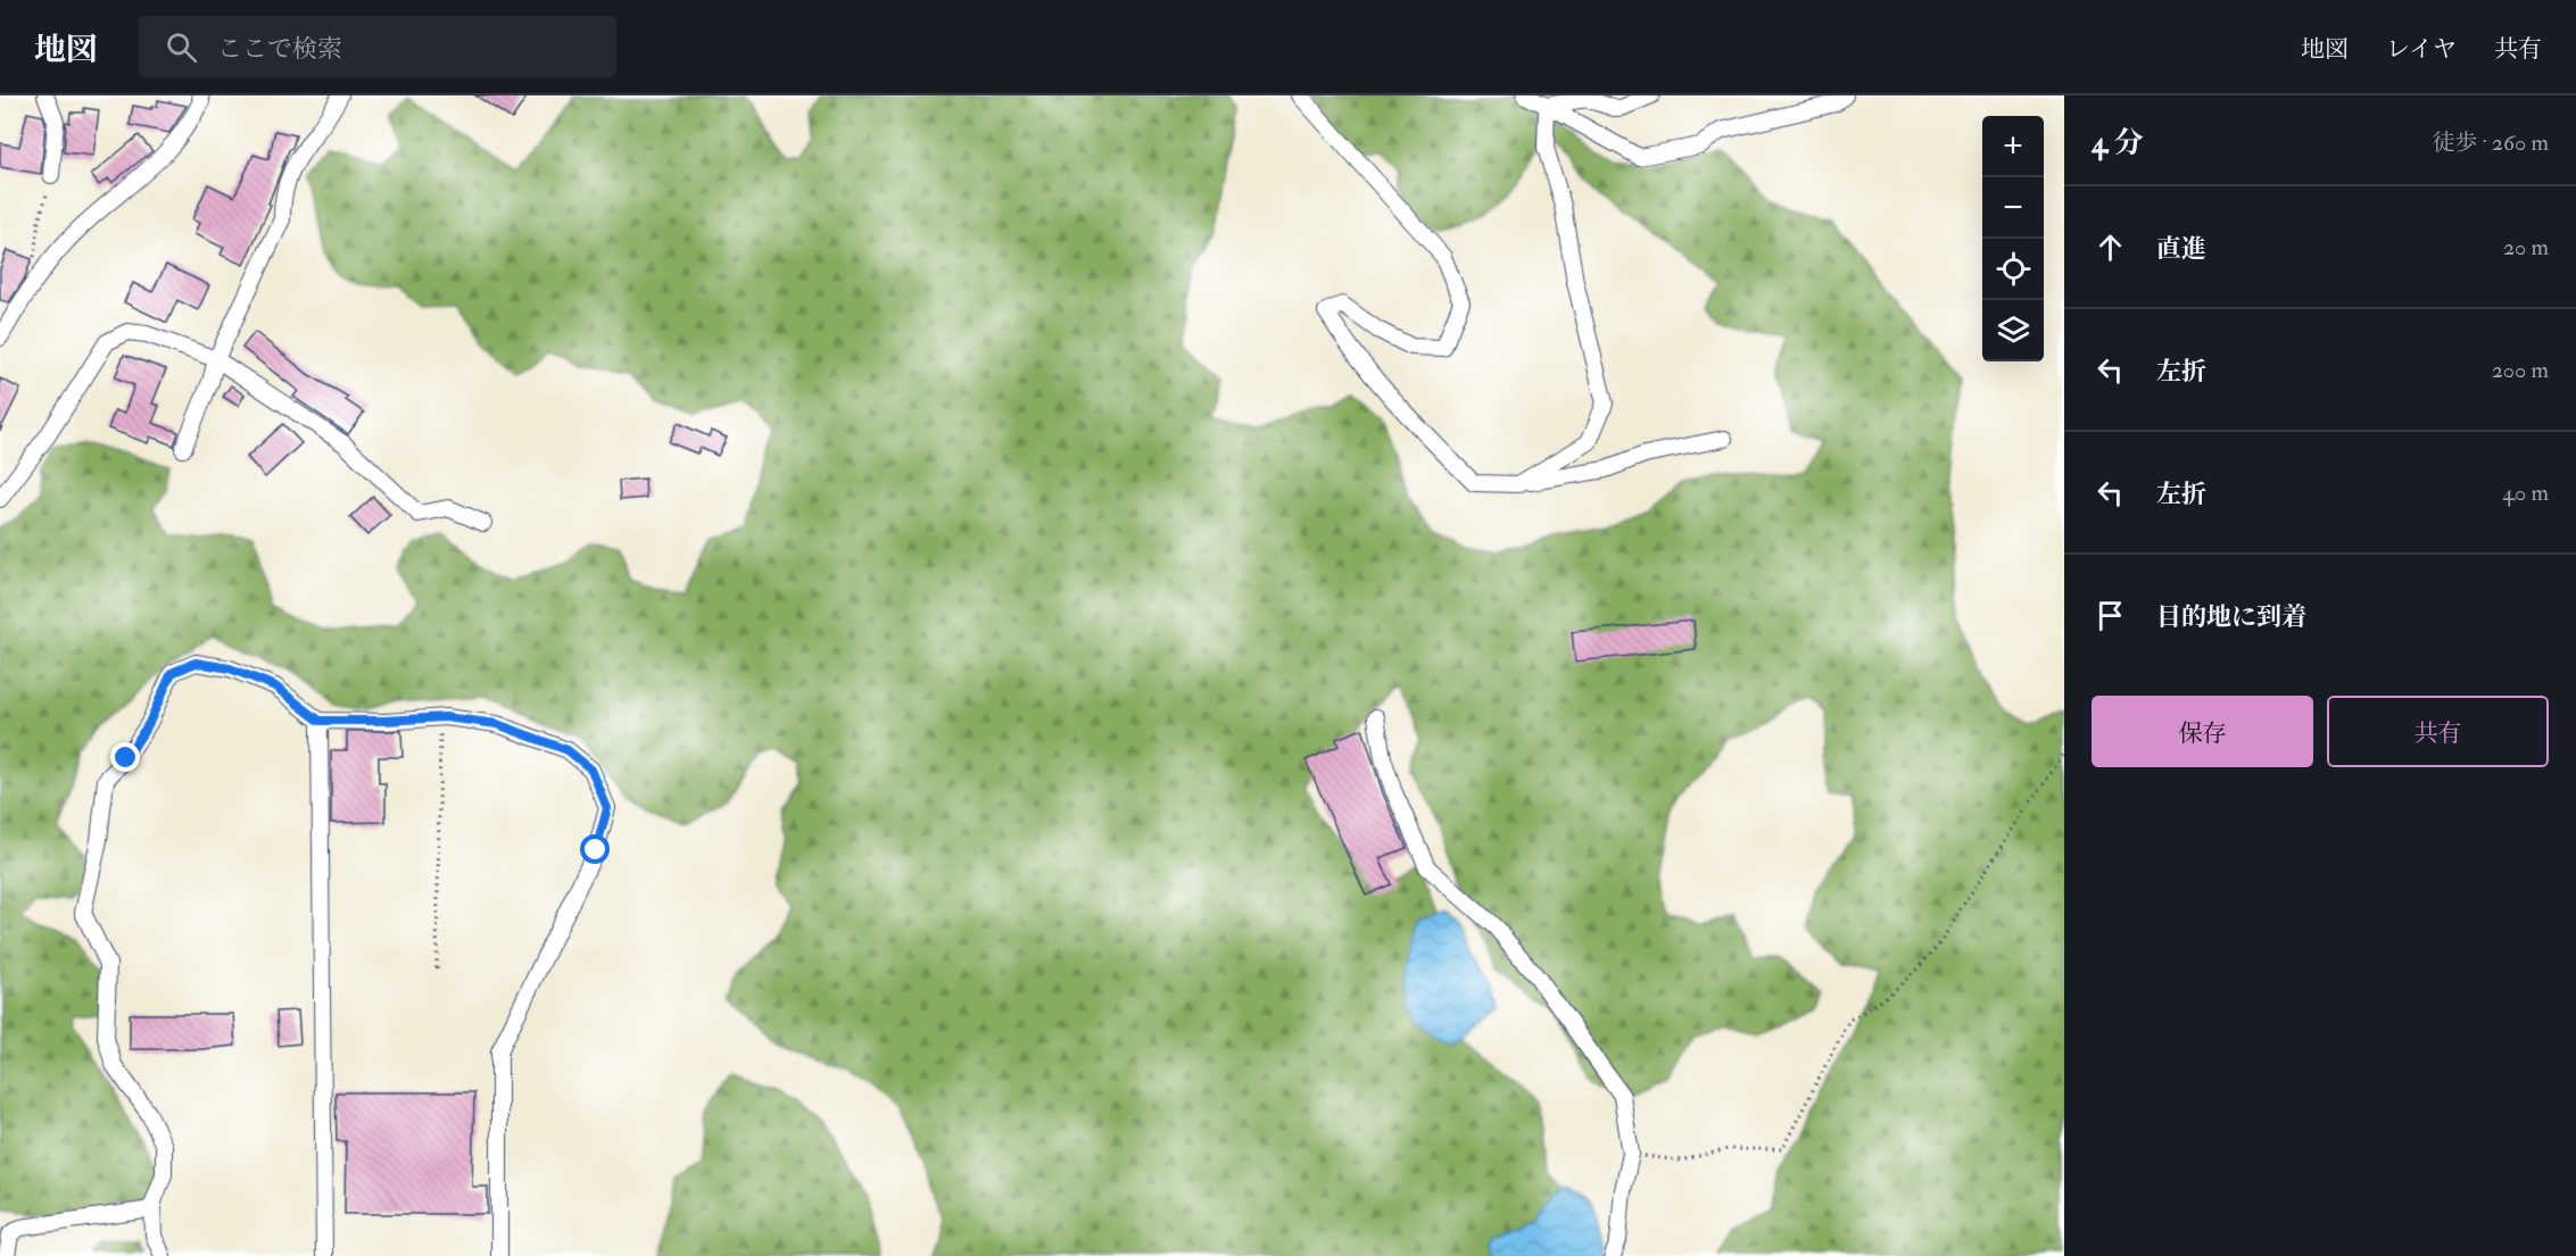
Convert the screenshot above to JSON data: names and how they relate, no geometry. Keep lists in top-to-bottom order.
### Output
{
  "page": {
    "header": "地図",
    "search": "ここで検索",
    "nav": ["地図", "レイヤ", "共有"],
    "heading": ["4 分", "徒歩 · 260 m"],
    "map_buttons": ["+", "−"],
    "list": [
      ["直進", "20 m"],
      ["左折", "200 m"],
      ["左折", "40 m"],
      "目的地に到着"
    ],
    "buttons": ["保存", "共有"]
  }
}
